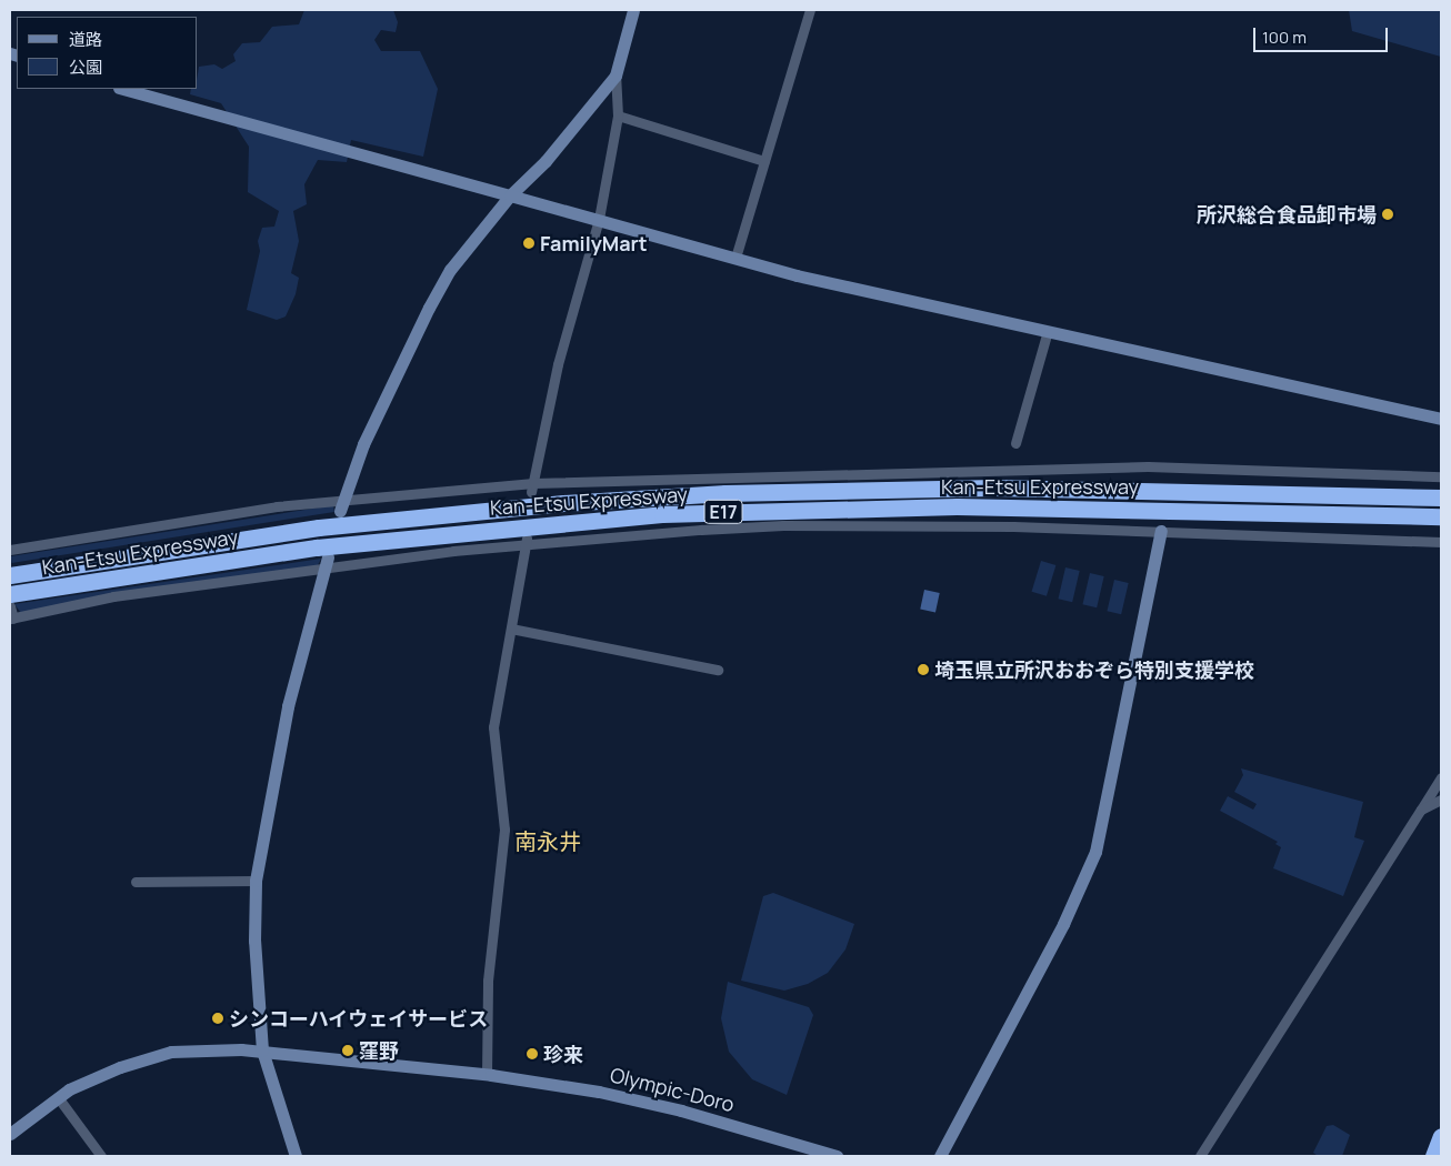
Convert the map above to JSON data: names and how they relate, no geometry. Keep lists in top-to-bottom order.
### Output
{
  "streets": {
    "highway": ["Kan-Etsu Expressway", "E17"],
    "street": ["Olympic-Doro"]
  },
  "districts": ["南永井"],
  "places": [
    "所沢総合食品卸市場",
    "FamilyMart",
    "埼玉県立所沢おおぞら特別支援学校",
    "シンコーハイウェイサービス",
    "窪野",
    "珍来"
  ],
  "legend": ["道路", "公園"],
  "scale_bar": "100 m"
}
